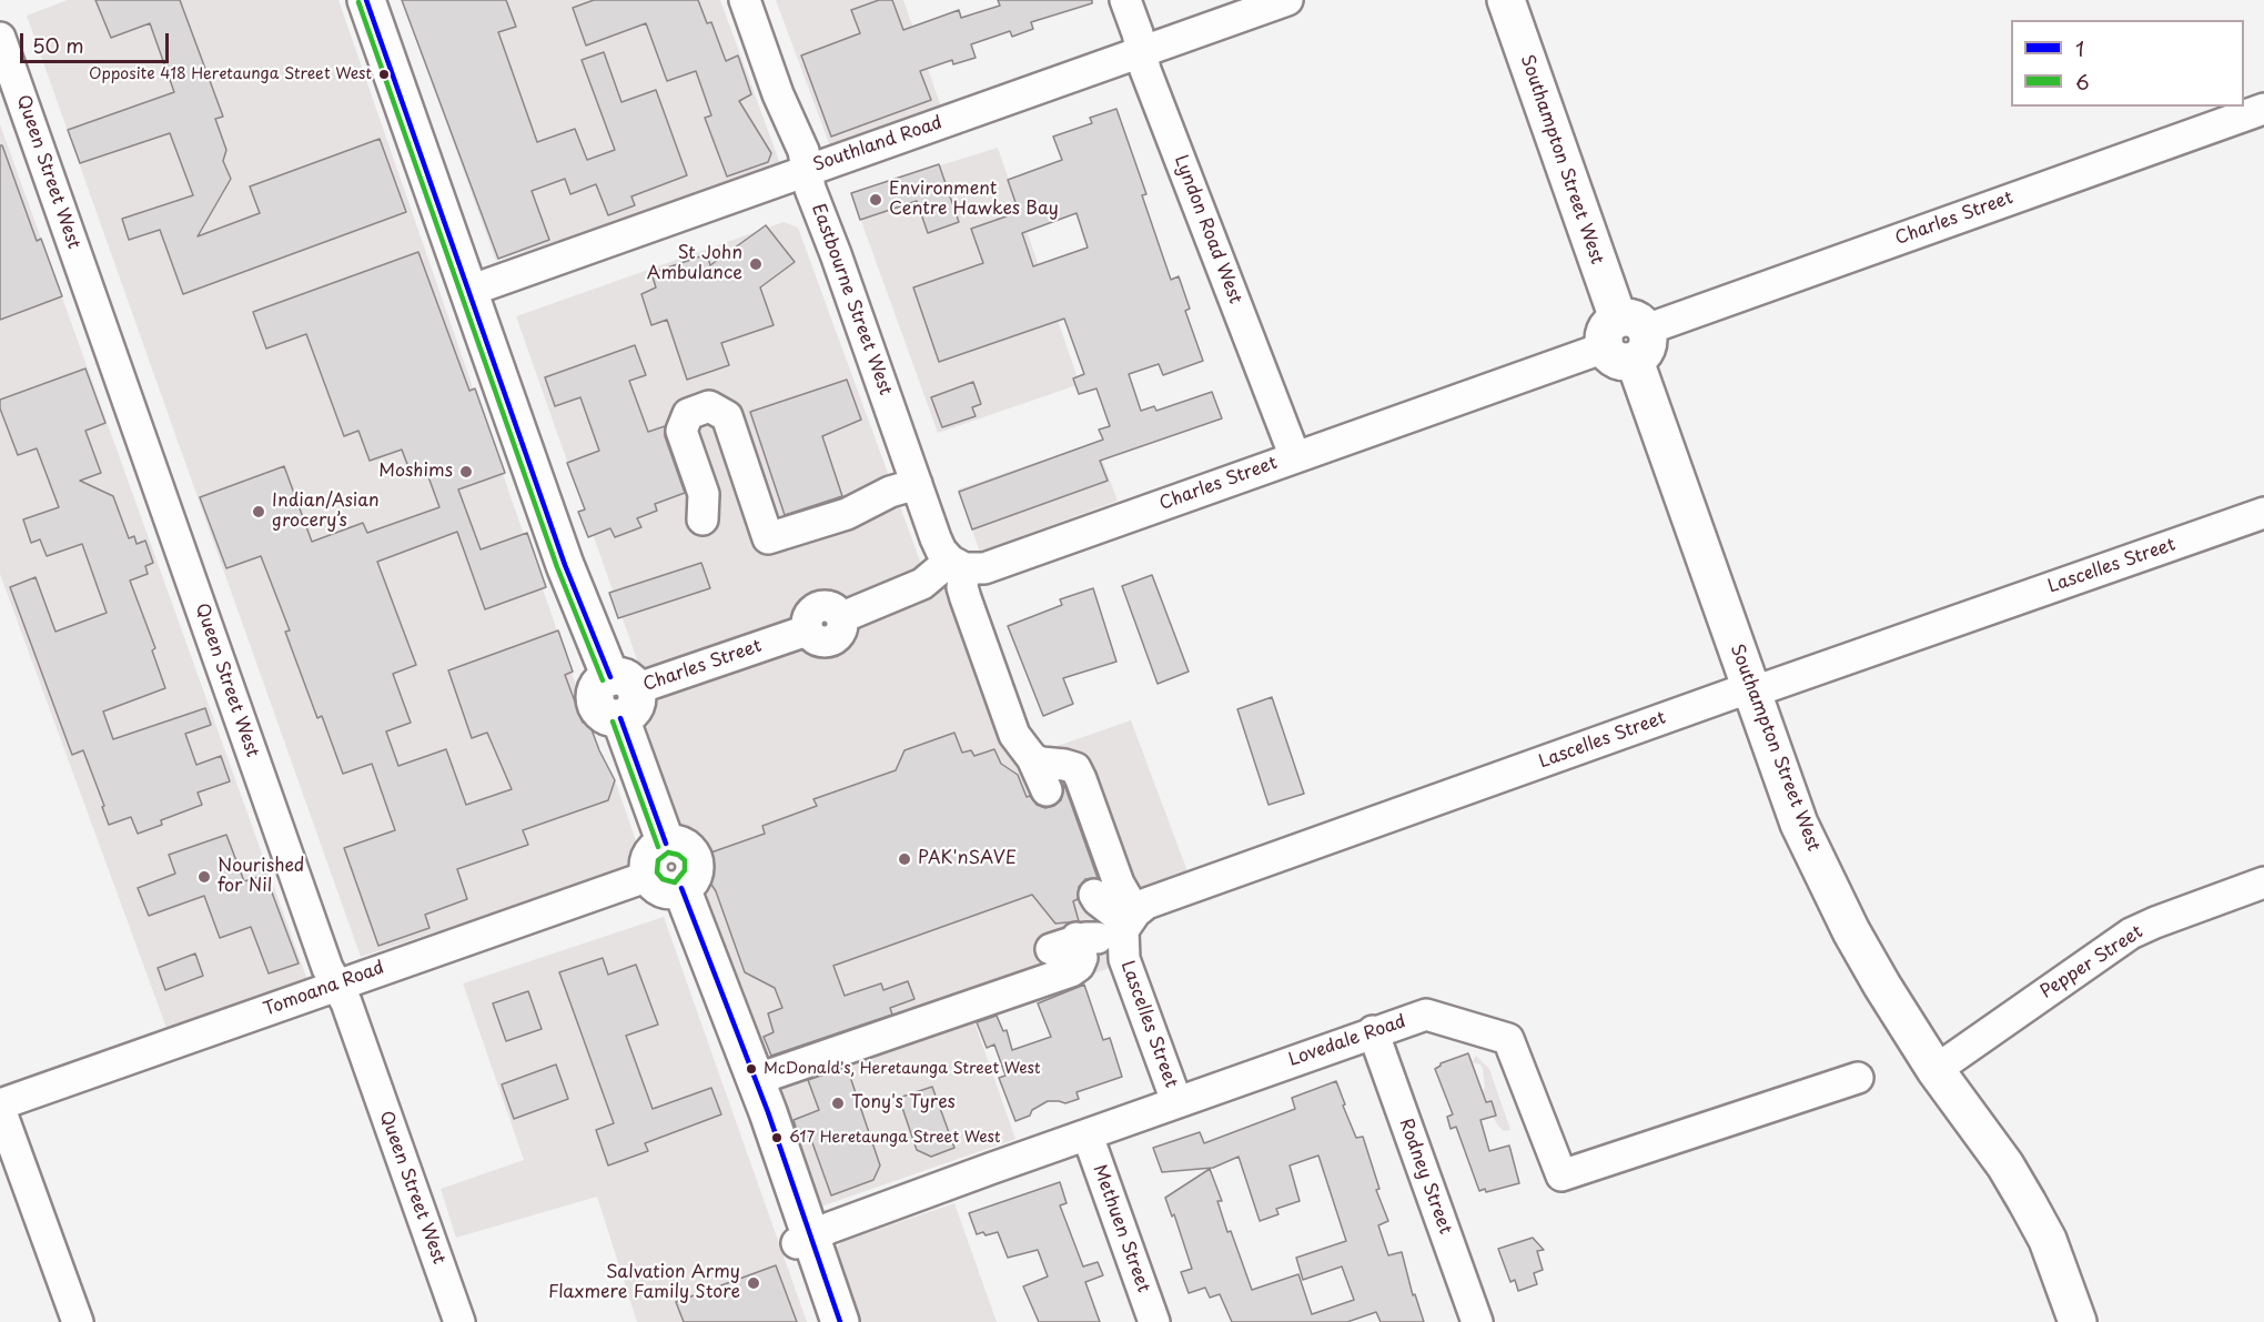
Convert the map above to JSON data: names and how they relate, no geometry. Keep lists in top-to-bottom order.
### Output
{
  "streets": {
    "main road": ["Southampton Street West"],
    "street": [
      "Southland Road",
      "Queen Street West",
      "Charles Street",
      "Lyndon Road West",
      "Eastbourne Street West",
      "Lascelles Street",
      "Pepper Street",
      "Tomoana Road",
      "Lovedale Road",
      "Rodney Street",
      "Methuen Street"
    ]
  },
  "crossings": [
    ["Southland Road", "Lyndon Road West"],
    ["Southland Road", "Eastbourne Street West"],
    ["Southampton Street West", "Charles Street"],
    ["Southampton Street West", "Lascelles Street"],
    ["Southampton Street West", "Pepper Street"],
    ["Queen Street West", "Tomoana Road"],
    ["Charles Street", "Lyndon Road West"],
    ["Charles Street", "Eastbourne Street West"],
    ["Lascelles Street", "Lovedale Road"],
    ["Lovedale Road", "Rodney Street"],
    ["Lovedale Road", "Methuen Street"]
  ],
  "places": [
    "Opposite 418 Heretaunga Street West",
    "Environment Centre Hawkes Bay",
    "St John Ambulance",
    "Moshims",
    "Indian/Asian grocery’s",
    "PAK'nSAVE",
    "Nourished for Nil",
    "McDonald's, Heretaunga Street West",
    "Tony's Tyres",
    "617 Heretaunga Street West",
    "Salvation Army Flaxmere Family Store"
  ],
  "lines": ["transit line 1", "transit line 6"],
  "legend": ["1", "6"],
  "scale_bar": "50 m"
}
